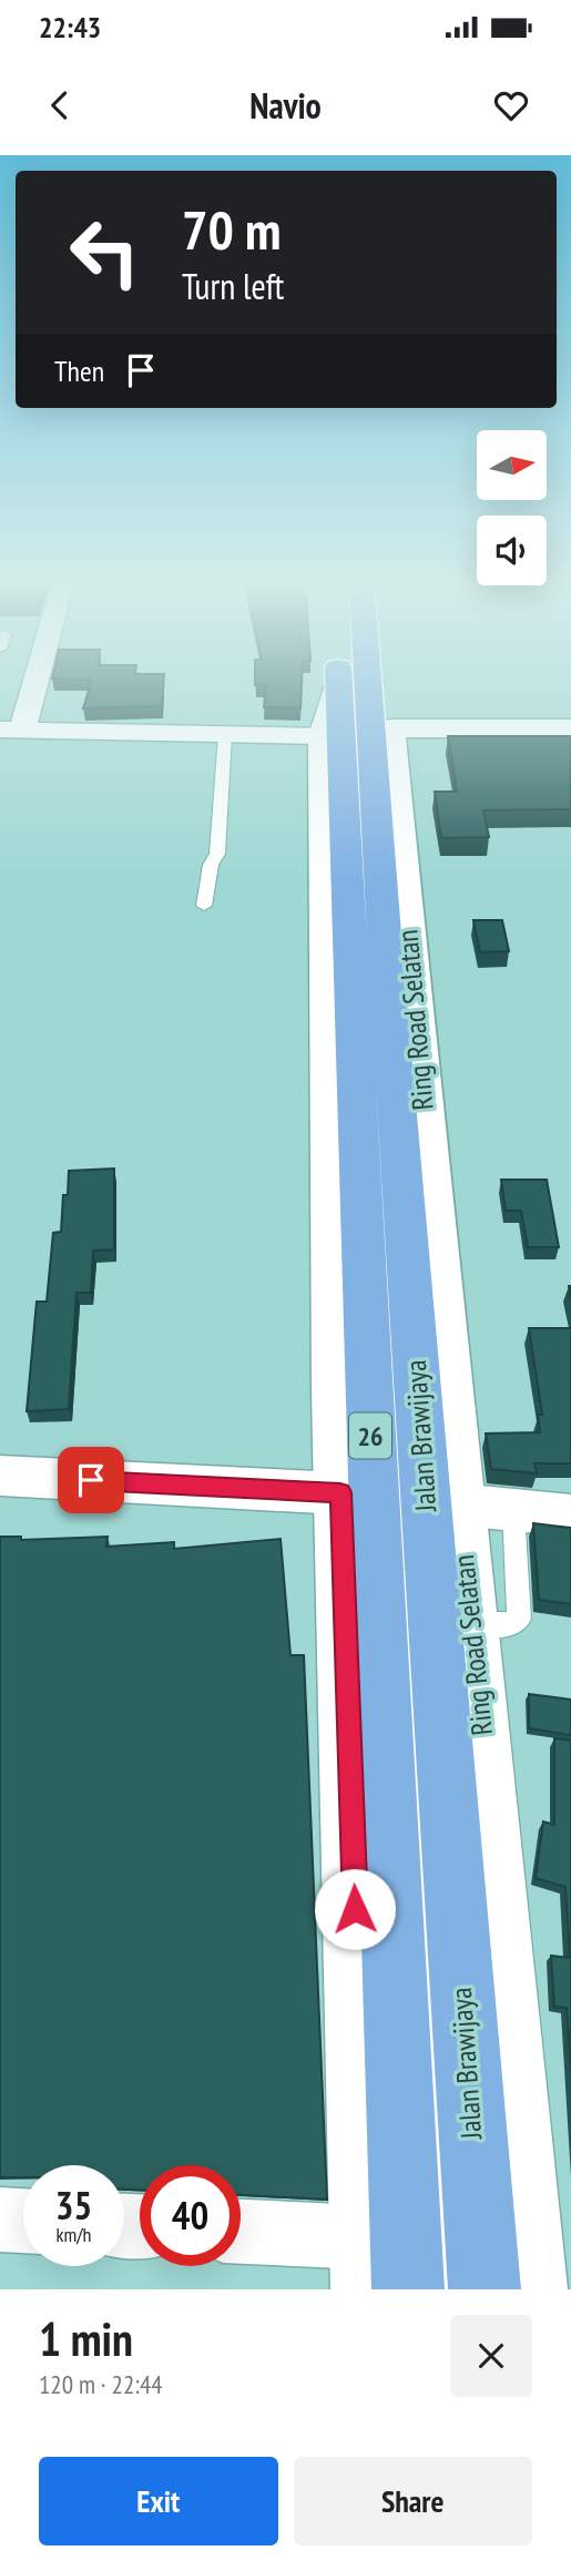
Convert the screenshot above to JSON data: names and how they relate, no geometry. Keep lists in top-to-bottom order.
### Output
{
  "streets": {
    "highway": ["Ring Road Selatan", "26", "Jalan Brawijaya"]
  },
  "crossings": [
    ["Ring Road Selatan", "Jalan Brawijaya"]
  ],
  "north": "right",
  "page": {
    "status": "22:43",
    "header": "Navio",
    "turn": ["70 m", "Turn left"],
    "then": "Then",
    "speed": "35 km/h",
    "limit": "40",
    "heading": ["1 min", "120 m · 22:44"],
    "buttons": ["Exit", "Share"]
  }
}
